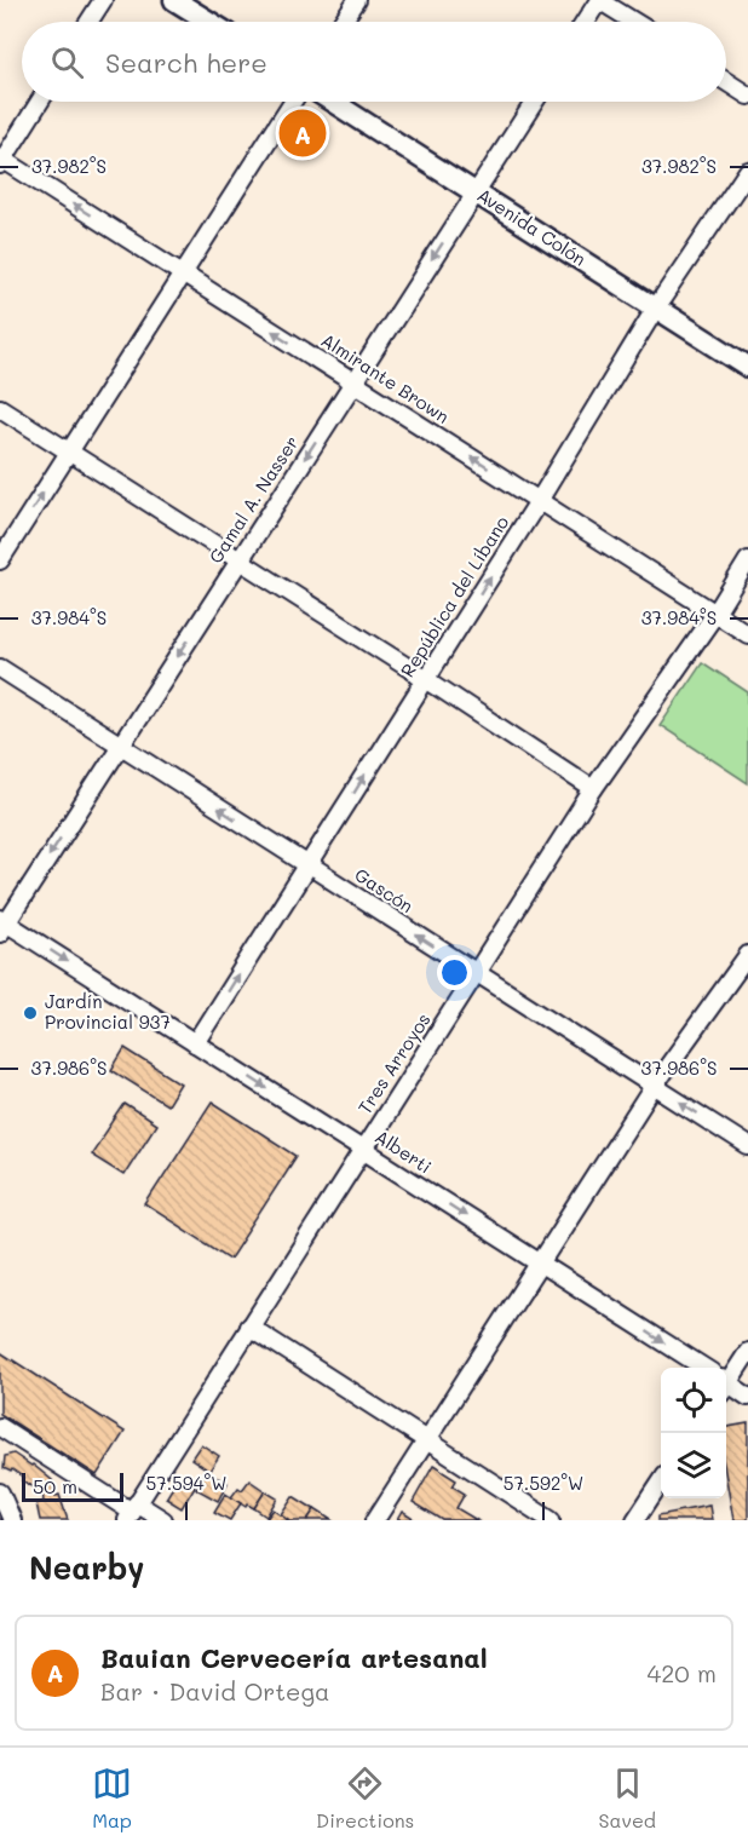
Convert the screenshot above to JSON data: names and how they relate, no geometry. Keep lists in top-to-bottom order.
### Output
{
  "streets": {
    "main road": ["Avenida Colón"],
    "street": [
      "Almirante Brown",
      "Gamal A. Nasser",
      "República del Líbano",
      "Gascón",
      "Tres Arroyos",
      "Alberti"
    ]
  },
  "crossings": [
    ["Avenida Colón", "Gamal A. Nasser"],
    ["Avenida Colón", "República del Líbano"],
    ["Almirante Brown", "Gamal A. Nasser"],
    ["Almirante Brown", "República del Líbano"],
    ["Almirante Brown", "Tres Arroyos"],
    ["Gamal A. Nasser", "Gascón"],
    ["Gamal A. Nasser", "Alberti"],
    ["República del Líbano", "Gascón"],
    ["República del Líbano", "Alberti"],
    ["Gascón", "Tres Arroyos"],
    ["Tres Arroyos", "Alberti"]
  ],
  "one_way": [
    "Almirante Brown",
    "Gamal A. Nasser",
    "República del Líbano",
    "Gascón",
    "Alberti"
  ],
  "places": ["Jardín Provincial 937"],
  "scale_bar": "50 m",
  "page": {
    "search": "Search here",
    "pins": "A",
    "scale": "50 m",
    "heading": "Nearby",
    "list": [
      {
        "mark": "A",
        "name": "Bauian Cervecería artesanal",
        "note": "Bar · David Ortega",
        "value": "420 m"
      }
    ],
    "nav": ["Map", "Directions", "Saved"]
  },
  "coordinates": [
    "37.982°S",
    "37.984°S",
    "37.986°S",
    "57.594°W",
    "57.592°W"
  ]
}
